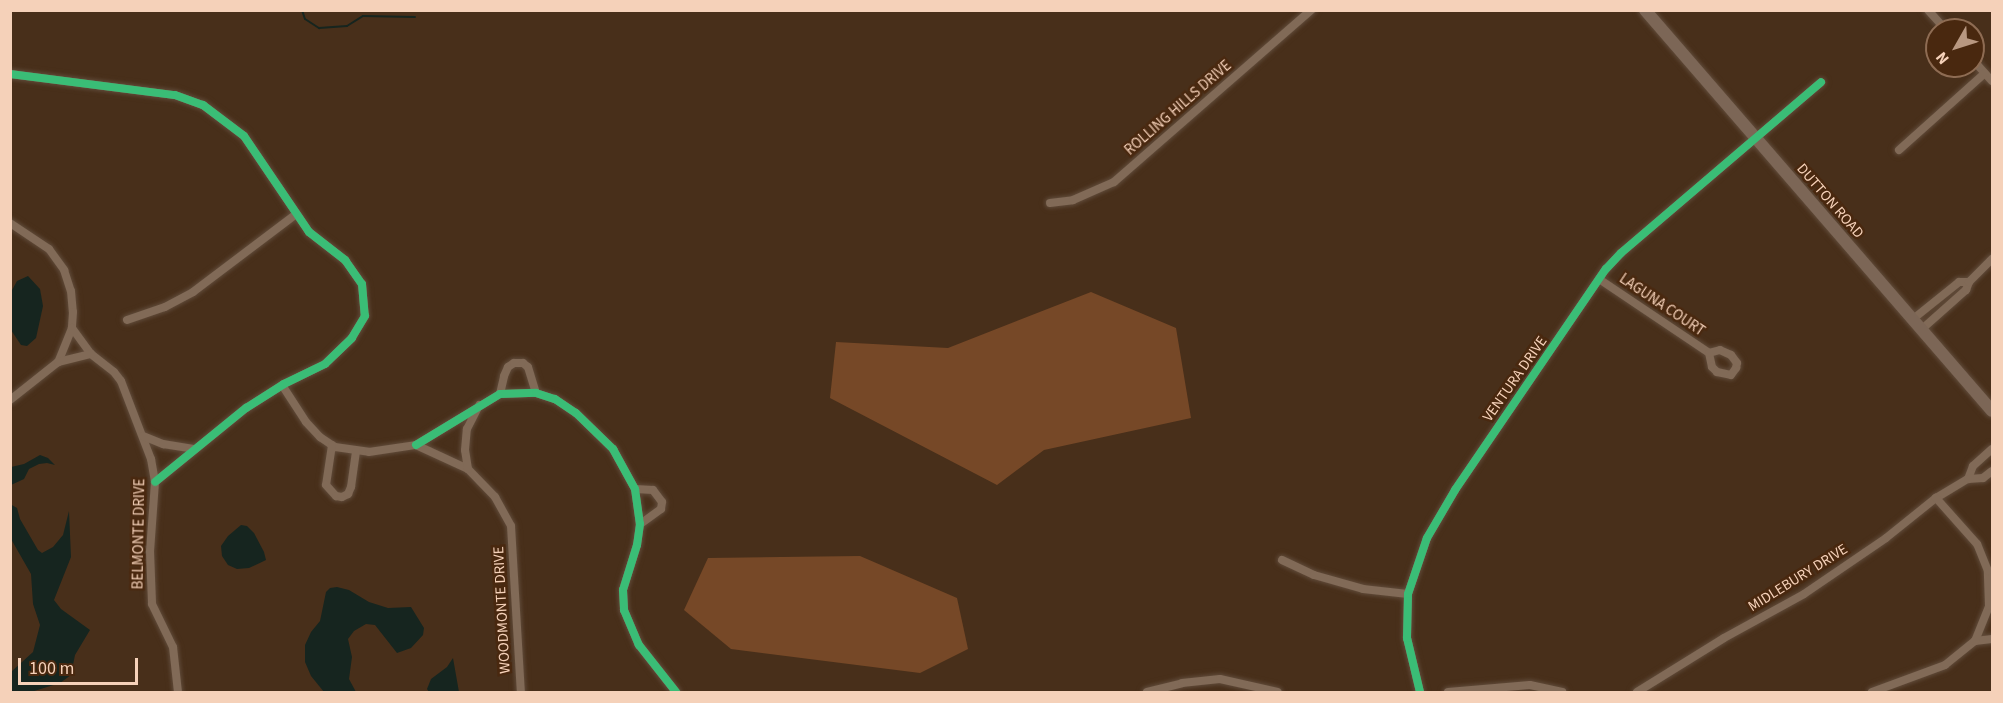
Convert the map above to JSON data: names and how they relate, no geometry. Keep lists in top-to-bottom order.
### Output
{
  "streets": {
    "street": [
      "ROLLING HILLS DRIVE",
      "DUTTON ROAD",
      "LAGUNA COURT",
      "VENTURA DRIVE",
      "BELMONTE DRIVE",
      "MIDLEBURY DRIVE",
      "WOODMONTE DRIVE"
    ]
  },
  "crossings": [
    ["DUTTON ROAD", "VENTURA DRIVE"],
    ["LAGUNA COURT", "VENTURA DRIVE"]
  ],
  "scale_bar": "100 m",
  "north": "bottom left"
}
